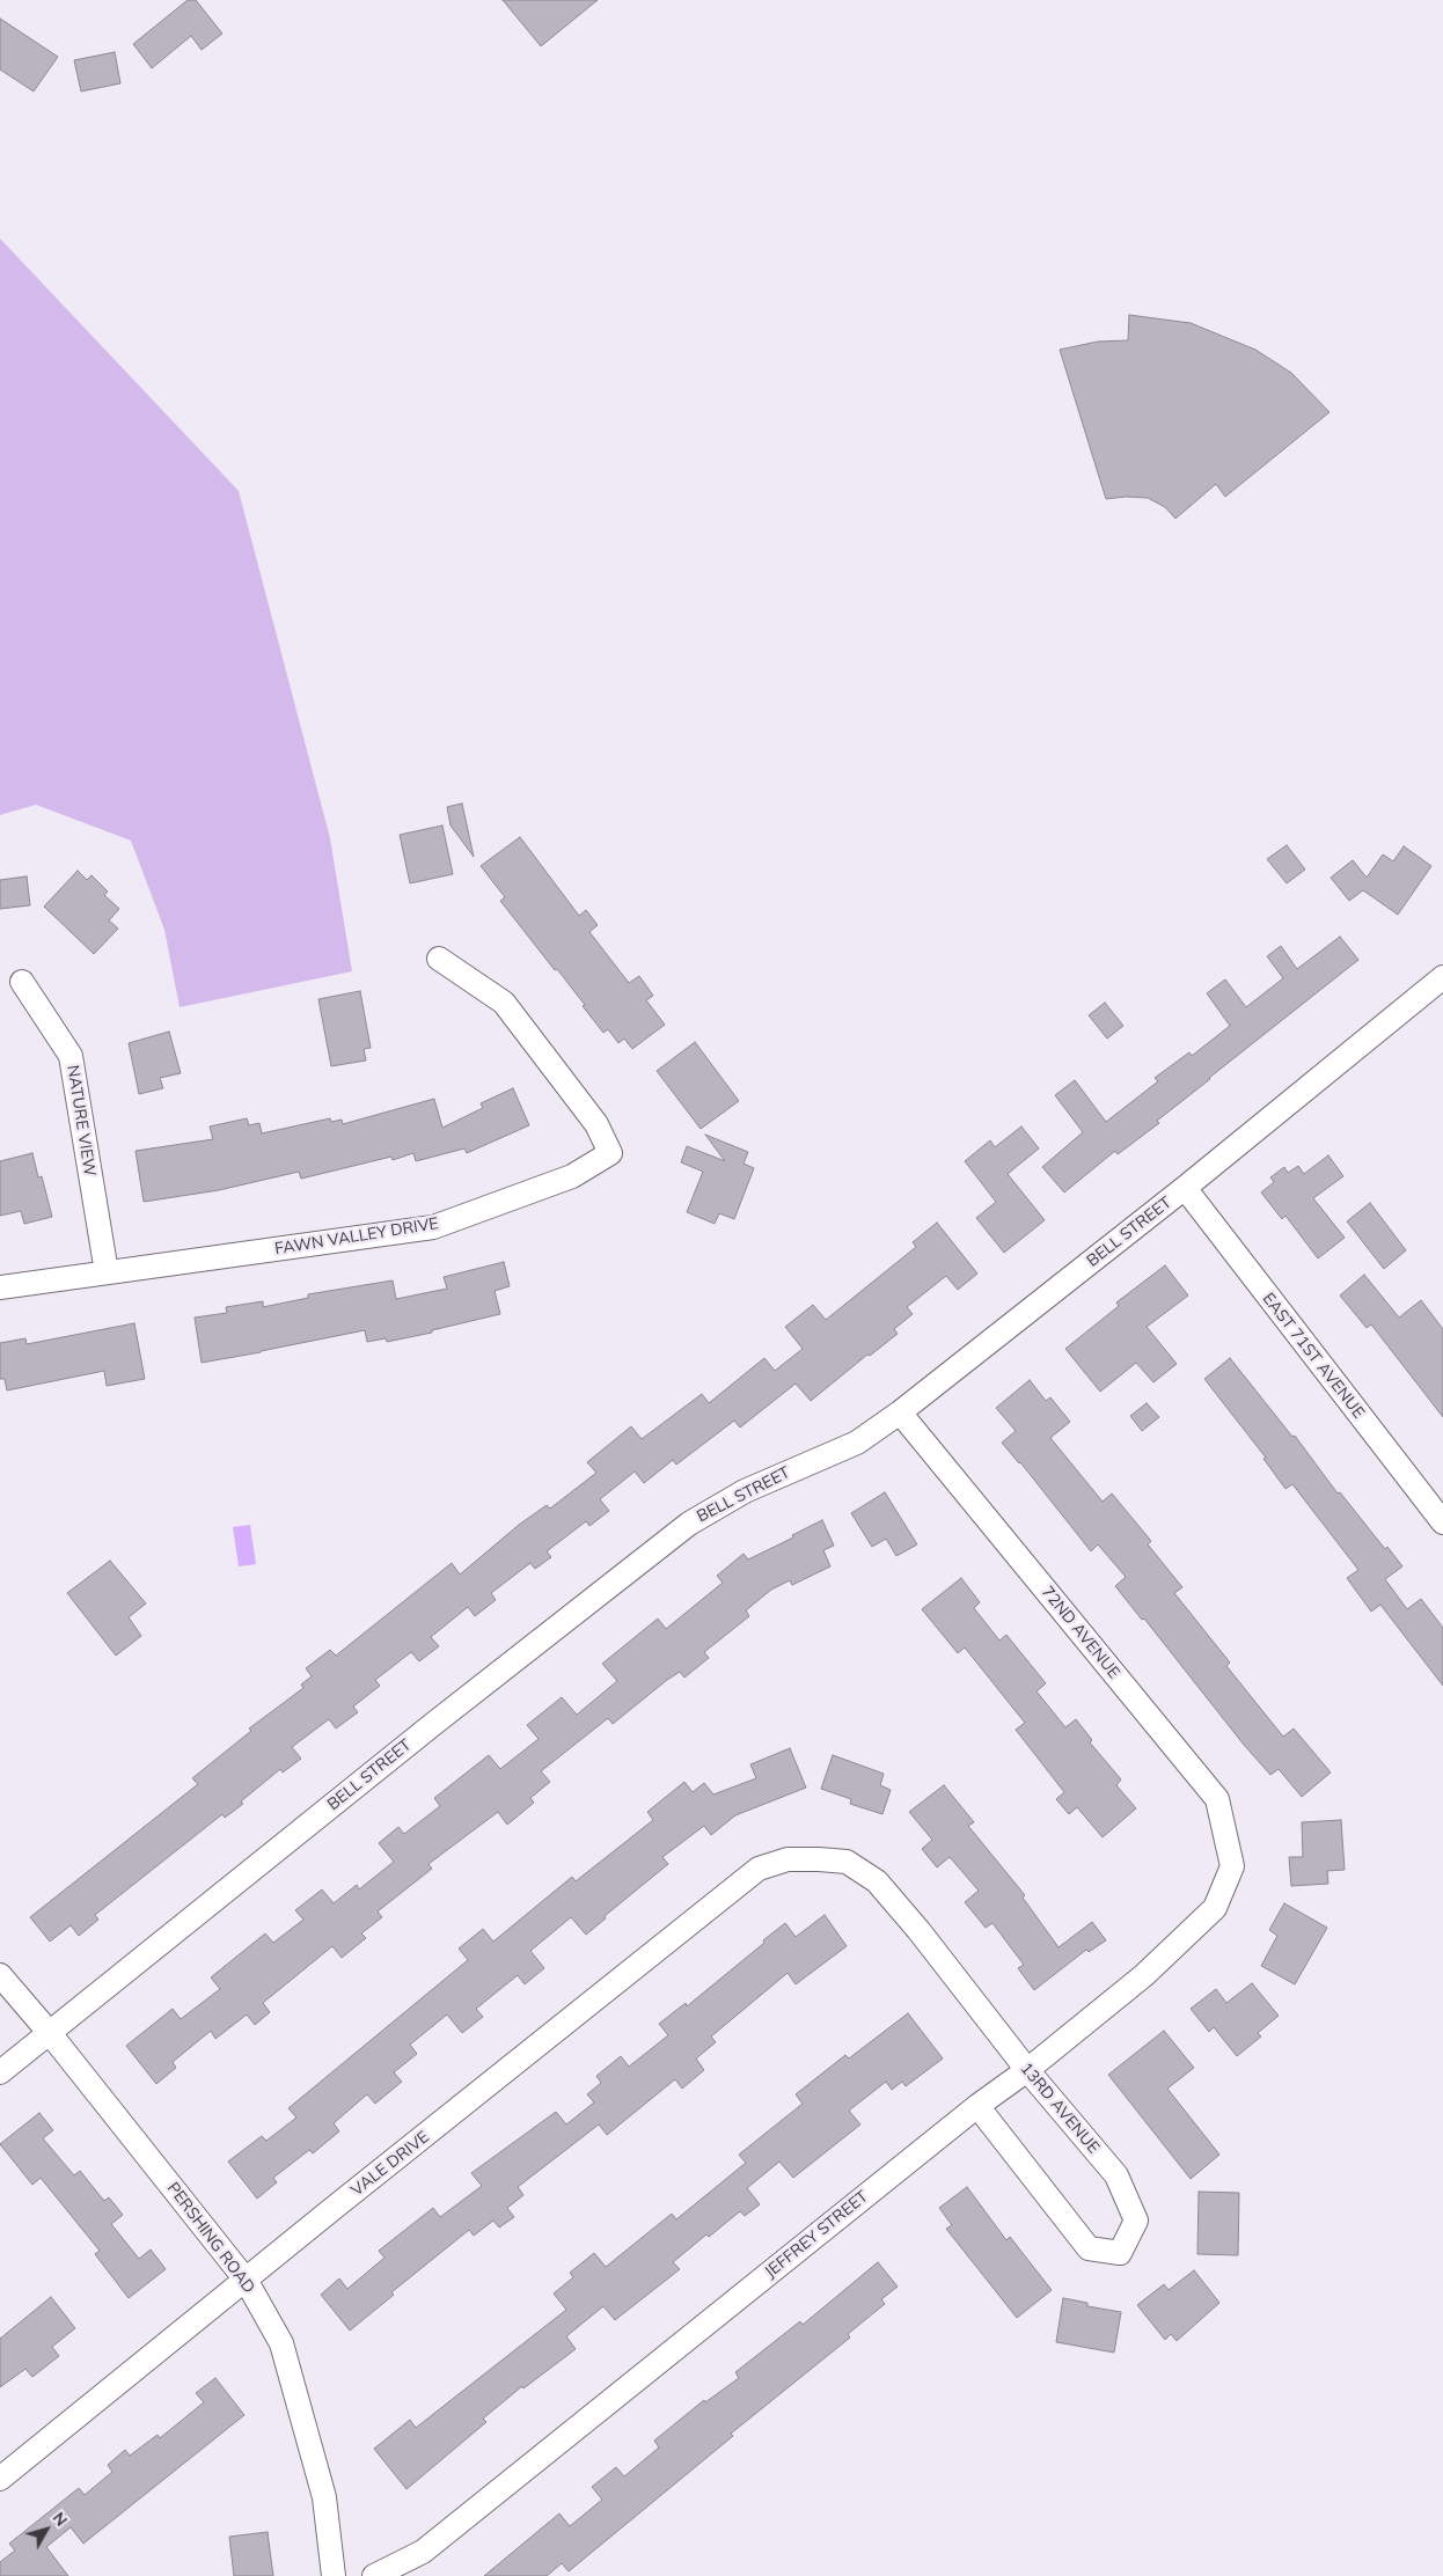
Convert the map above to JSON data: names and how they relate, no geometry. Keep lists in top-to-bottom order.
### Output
{
  "streets": {
    "street": [
      "NATURE VIEW",
      "BELL STREET",
      "FAWN VALLEY DRIVE",
      "EAST 71ST AVENUE",
      "72ND AVENUE",
      "13RD AVENUE",
      "VALE DRIVE",
      "JEFFREY STREET",
      "PERSHING ROAD"
    ]
  },
  "crossings": [
    ["NATURE VIEW", "FAWN VALLEY DRIVE"],
    ["BELL STREET", "EAST 71ST AVENUE"],
    ["BELL STREET", "72ND AVENUE"],
    ["BELL STREET", "PERSHING ROAD"],
    ["72ND AVENUE", "JEFFREY STREET"],
    ["13RD AVENUE", "VALE DRIVE"],
    ["13RD AVENUE", "JEFFREY STREET"],
    ["VALE DRIVE", "PERSHING ROAD"]
  ],
  "north": "top right"
}
